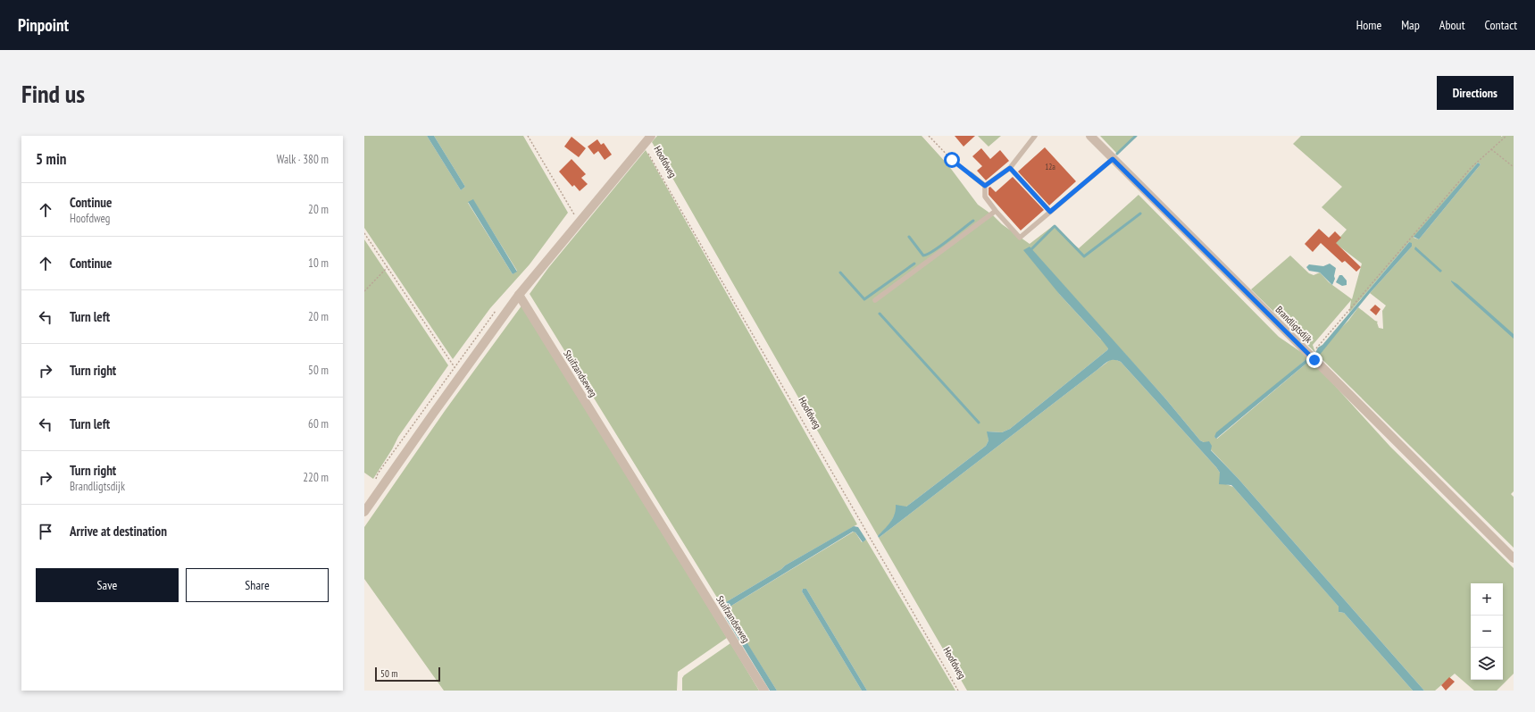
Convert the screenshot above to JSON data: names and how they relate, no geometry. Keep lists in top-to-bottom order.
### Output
{
  "streets": {
    "street": ["Hoofdweg", "Brandligtsdijk", "Stuifzandseweg"]
  },
  "crossings": [
    ["Hoofdweg", "Stuifzandseweg"]
  ],
  "house_numbers": ["12a"],
  "scale_bar": "50 m",
  "page": {
    "header": "Pinpoint",
    "nav": [
      "Home",
      "Map",
      "About",
      "Contact"
    ],
    "buttons": [
      "Directions",
      ["Save", "Share"]
    ],
    "title": "Find us",
    "heading": ["5 min", "Walk · 380 m"],
    "list": [
      ["Continue", "Hoofdweg", "20 m"],
      ["Continue", "10 m"],
      ["Turn left", "20 m"],
      ["Turn right", "50 m"],
      ["Turn left", "60 m"],
      ["Turn right", "Brandligtsdijk", "220 m"],
      "Arrive at destination"
    ],
    "map_buttons": ["+", "−"],
    "scale": "50 m"
  }
}
